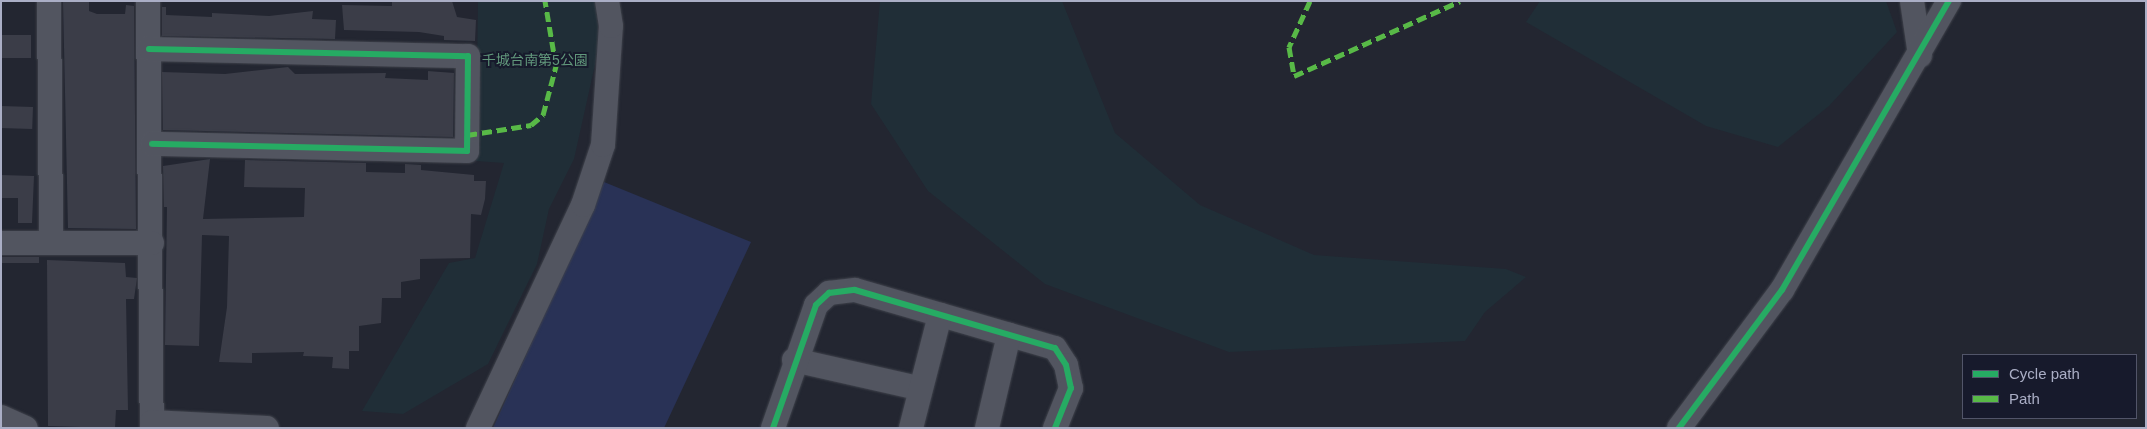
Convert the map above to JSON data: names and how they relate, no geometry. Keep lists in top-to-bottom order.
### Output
{
  "parks": ["千城台南第5公園"],
  "legend": ["Cycle path", "Path"]
}
